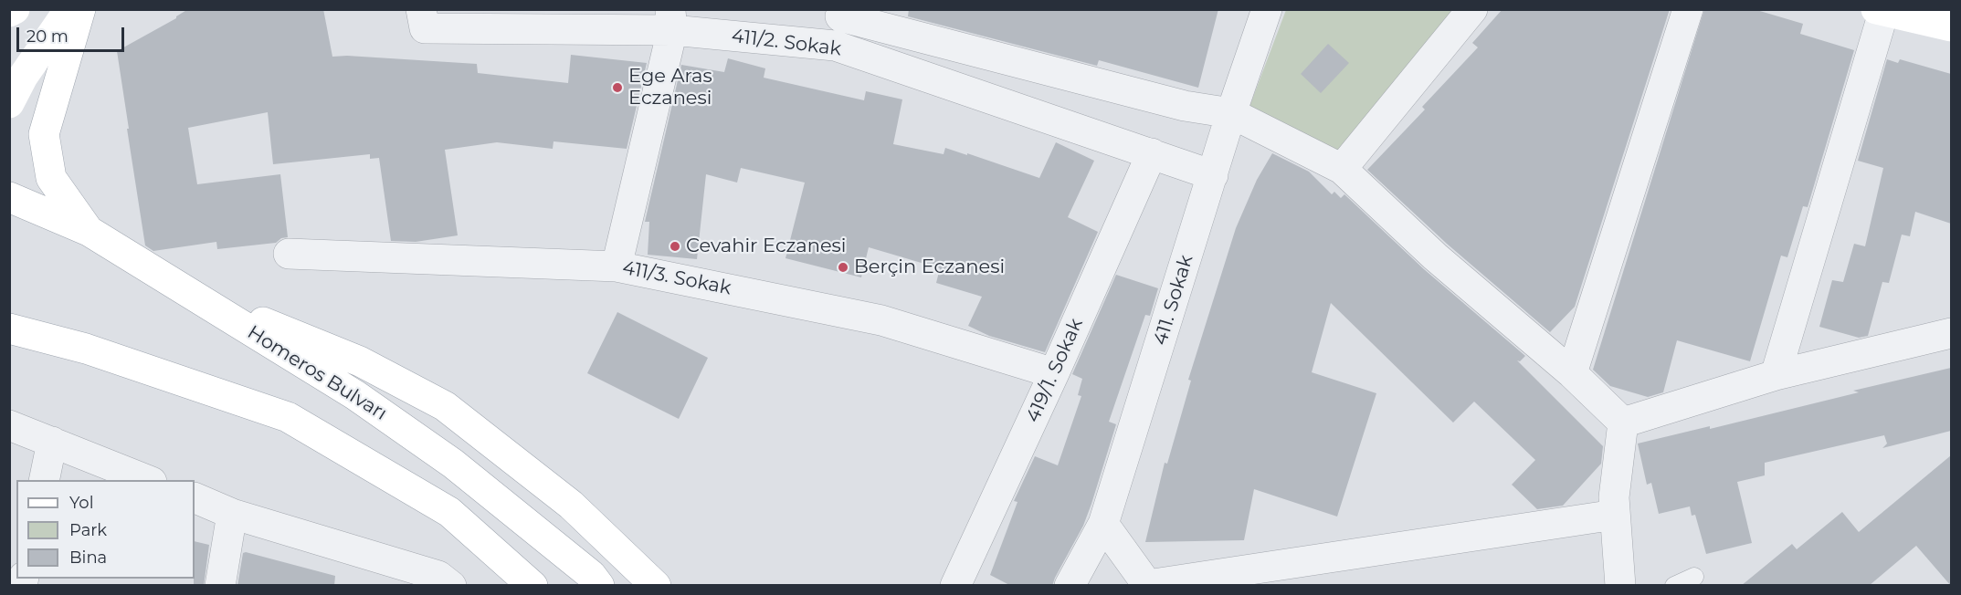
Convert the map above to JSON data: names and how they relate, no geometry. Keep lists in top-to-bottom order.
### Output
{
  "streets": {
    "main road": ["Homeros Bulvarı"],
    "street": [
      "411/2. Sokak",
      "411/3. Sokak",
      "411. Sokak",
      "419/1. Sokak"
    ]
  },
  "crossings": [
    ["411/2. Sokak", "411. Sokak"],
    ["411/2. Sokak", "419/1. Sokak"],
    ["411/3. Sokak", "419/1. Sokak"]
  ],
  "places": ["Ege Aras Eczanesi", "Cevahir Eczanesi", "Berçin Eczanesi"],
  "legend": ["Yol", "Park", "Bina"],
  "scale_bar": "20 m"
}
